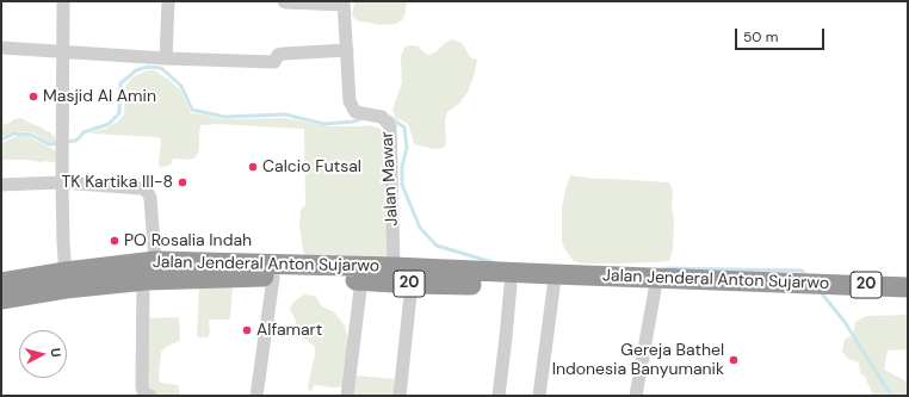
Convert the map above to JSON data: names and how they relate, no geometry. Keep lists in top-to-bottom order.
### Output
{
  "streets": {
    "highway": ["Jalan Jenderal Anton Sujarwo", "20"],
    "street": ["Jalan Mawar"]
  },
  "crossings": [
    ["Jalan Mawar", "Jalan Jenderal Anton Sujarwo"]
  ],
  "places": [
    "Masjid Al Amin",
    "Calcio Futsal",
    "TK Kartika III-8",
    "PO Rosalia Indah",
    "Alfamart",
    "Gereja Bathel Indonesia Banyumanik"
  ],
  "scale_bar": "50 m",
  "north": "right"
}
